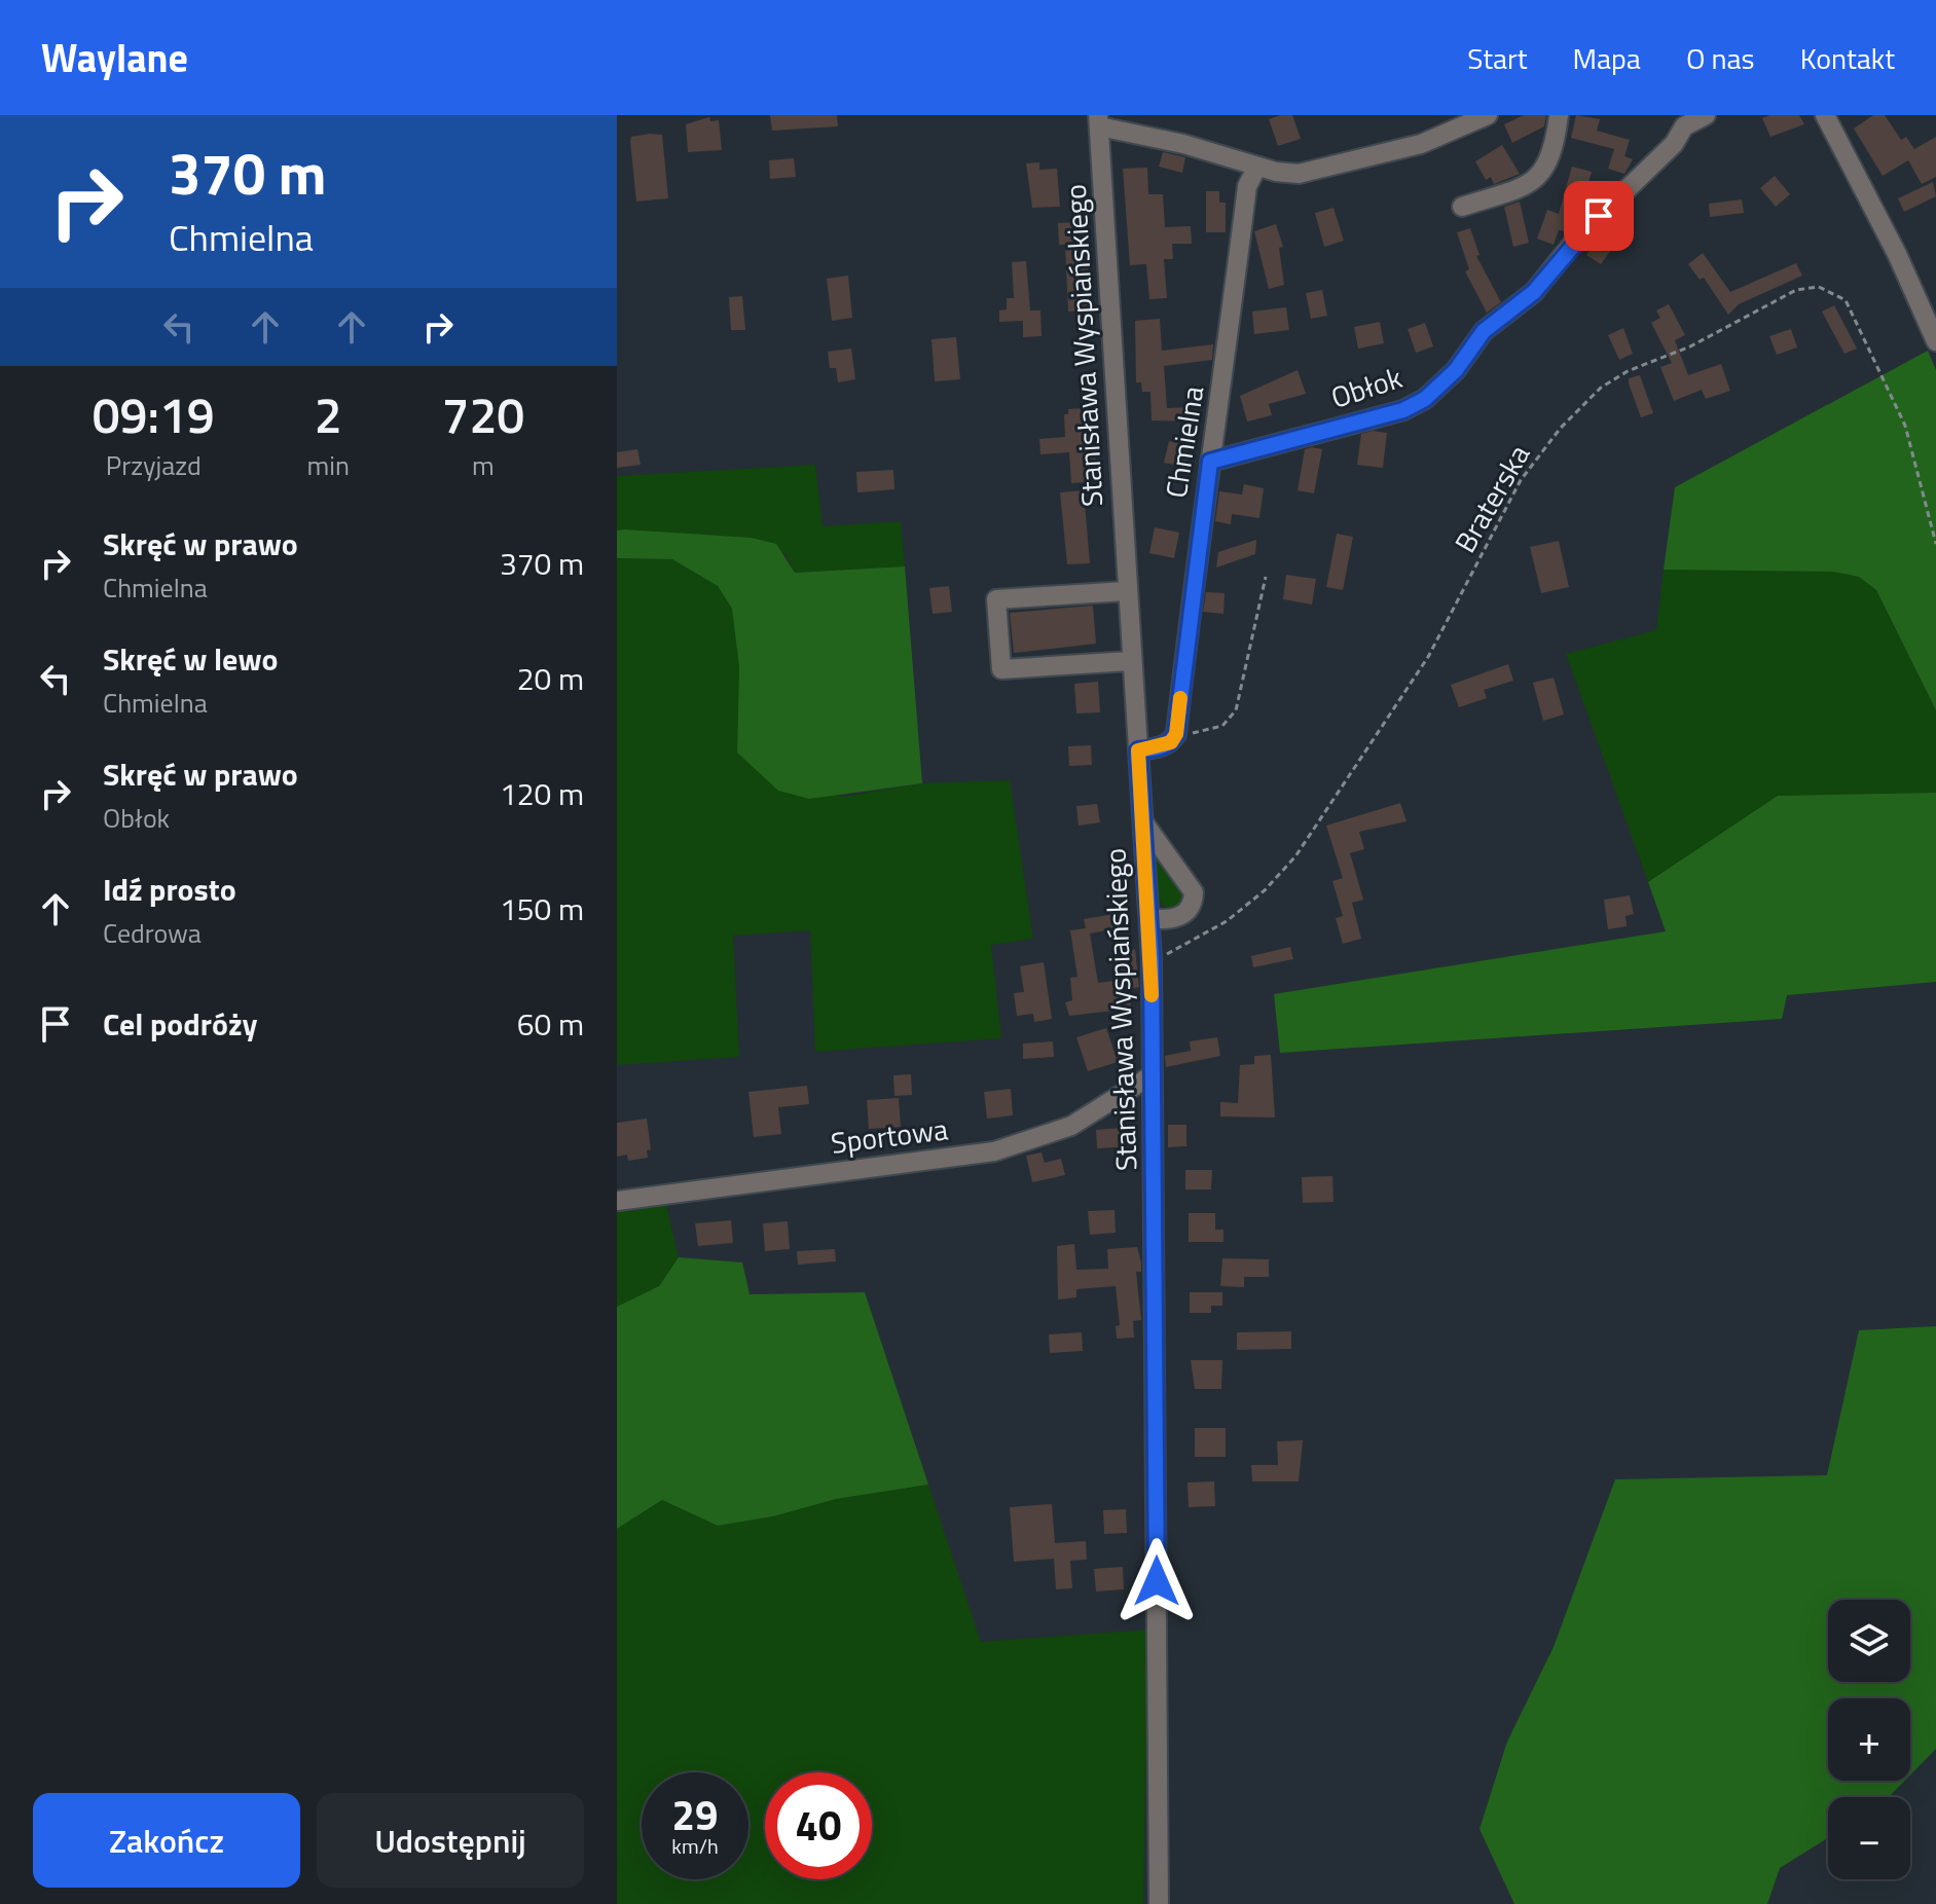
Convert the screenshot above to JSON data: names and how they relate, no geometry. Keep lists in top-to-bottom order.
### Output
{
  "streets": {
    "street": [
      "Stanisława Wyspiańskiego",
      "Obłok",
      "Chmielna",
      "Sportowa"
    ],
    "path": ["Braterska"]
  },
  "crossings": [
    ["Stanisława Wyspiańskiego", "Braterska"],
    ["Stanisława Wyspiańskiego", "Sportowa"],
    ["Obłok", "Chmielna"]
  ],
  "page": {
    "header": "Waylane",
    "nav": [
      "Start",
      "Mapa",
      "O nas",
      "Kontakt"
    ],
    "turn": ["370 m", "Chmielna"],
    "eta": [
      "09:19",
      "Przyjazd",
      "2",
      "min",
      "720",
      "m"
    ],
    "list": [
      {
        "name": "Skręć w prawo",
        "note": "Chmielna",
        "value": "370 m"
      },
      {
        "name": "Skręć w lewo",
        "note": "Chmielna",
        "value": "20 m"
      },
      {
        "name": "Skręć w prawo",
        "note": "Obłok",
        "value": "120 m"
      },
      {
        "name": "Idź prosto",
        "note": "Cedrowa",
        "value": "150 m"
      },
      {
        "name": "Cel podróży",
        "value": "60 m"
      }
    ],
    "map_buttons": ["+", "−"],
    "speed": "29 km/h",
    "limit": "40",
    "buttons": ["Zakończ", "Udostępnij"]
  }
}
